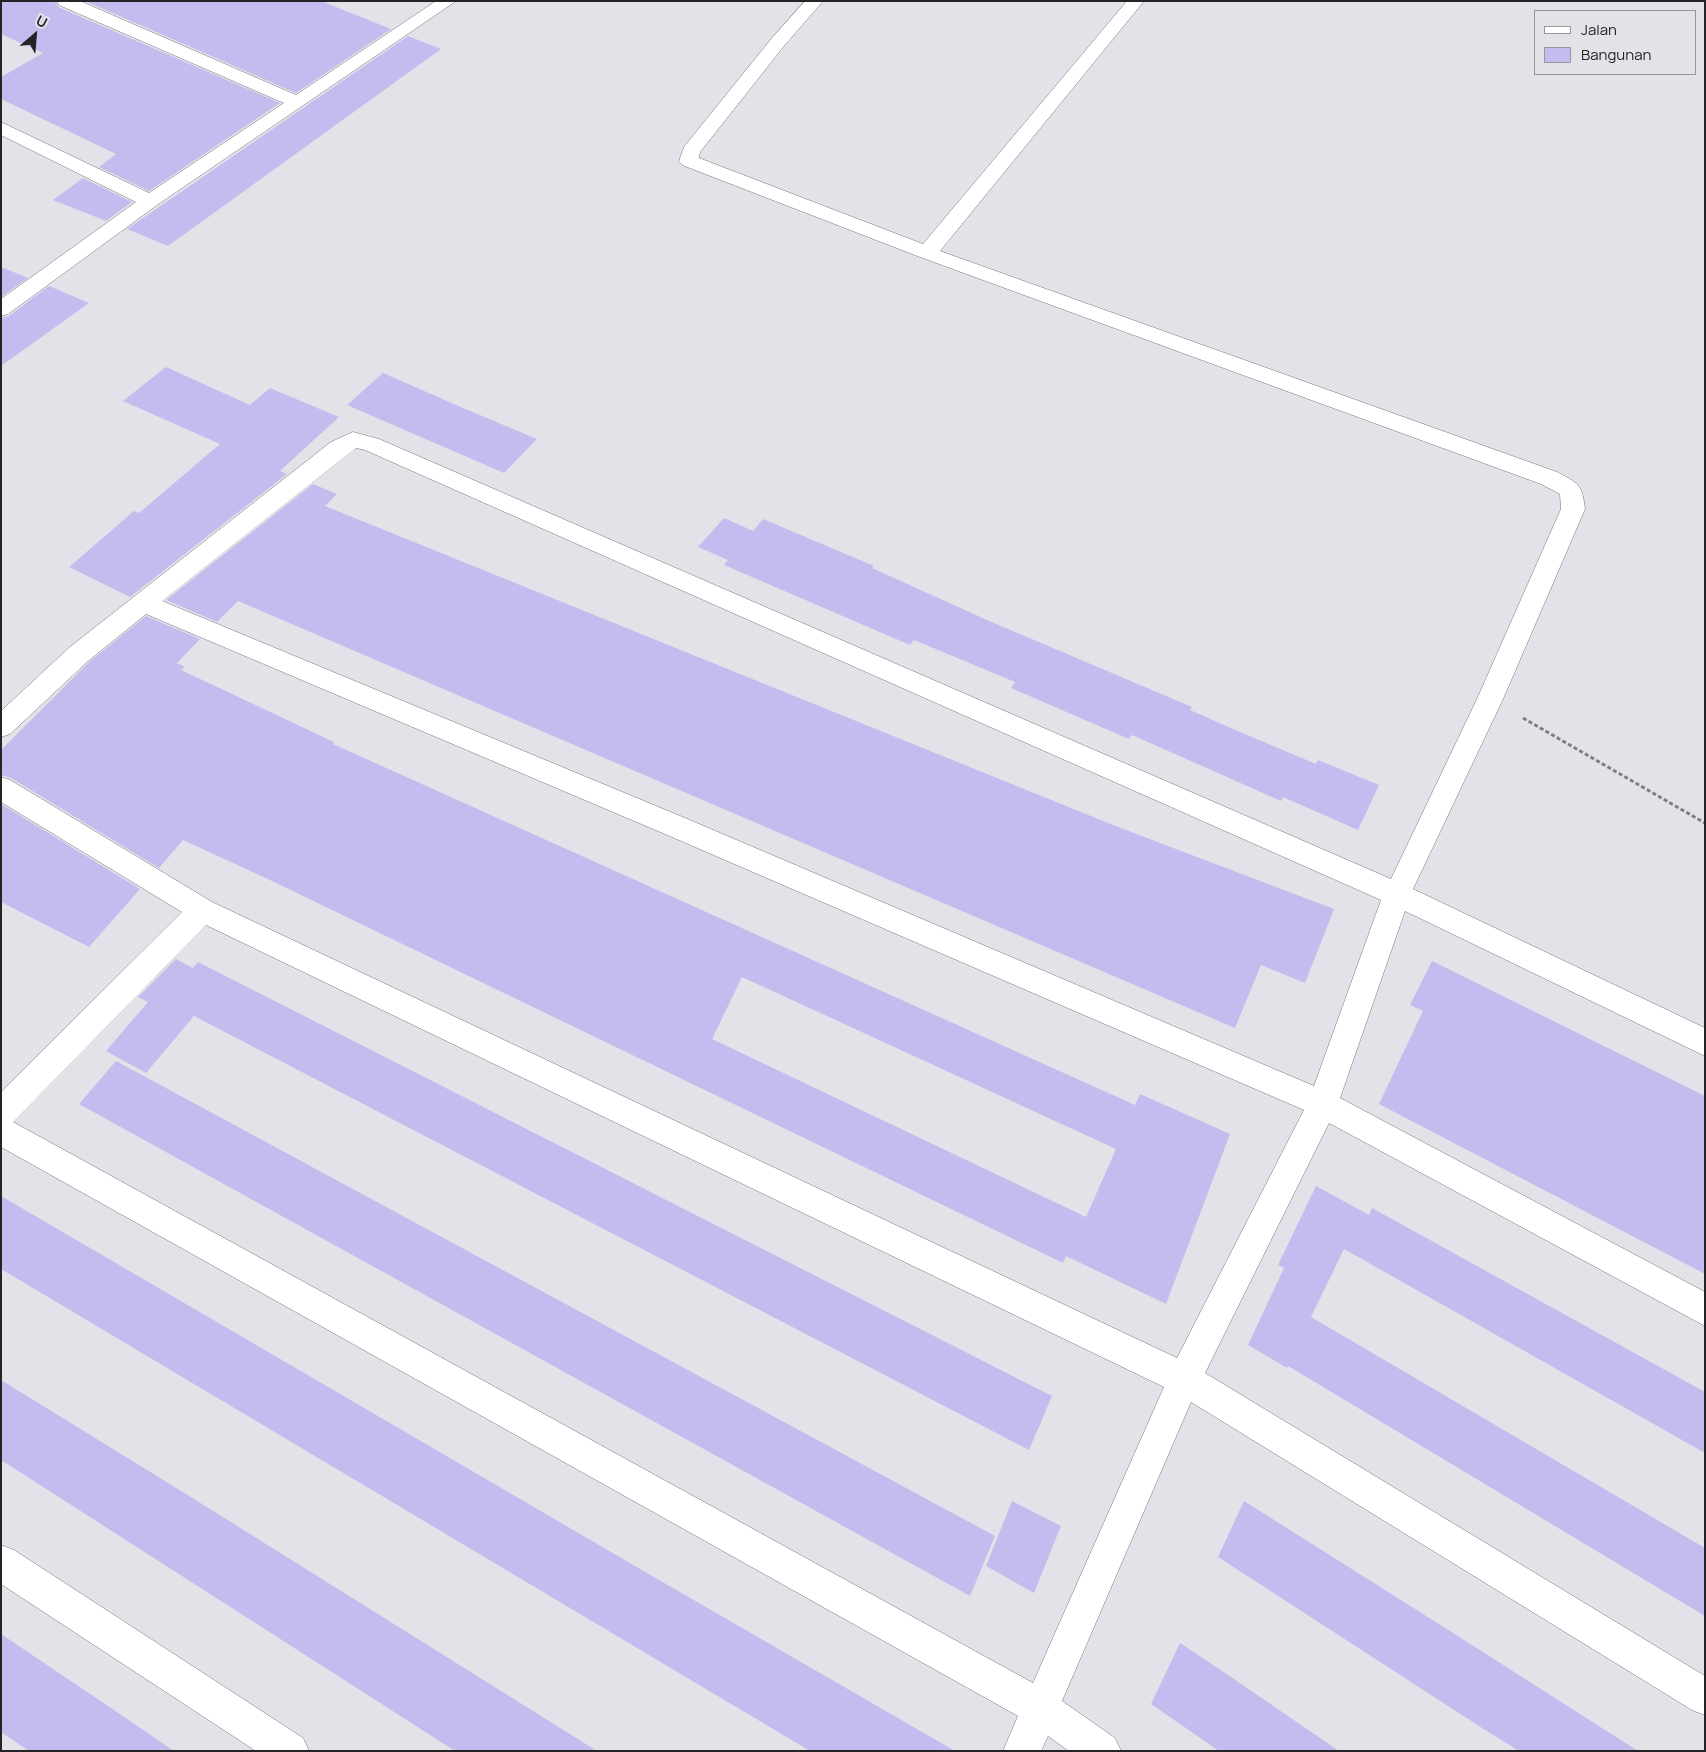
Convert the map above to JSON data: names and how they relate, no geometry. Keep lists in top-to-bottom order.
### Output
{
  "legend": ["Jalan", "Bangunan"],
  "north": "top right"
}
